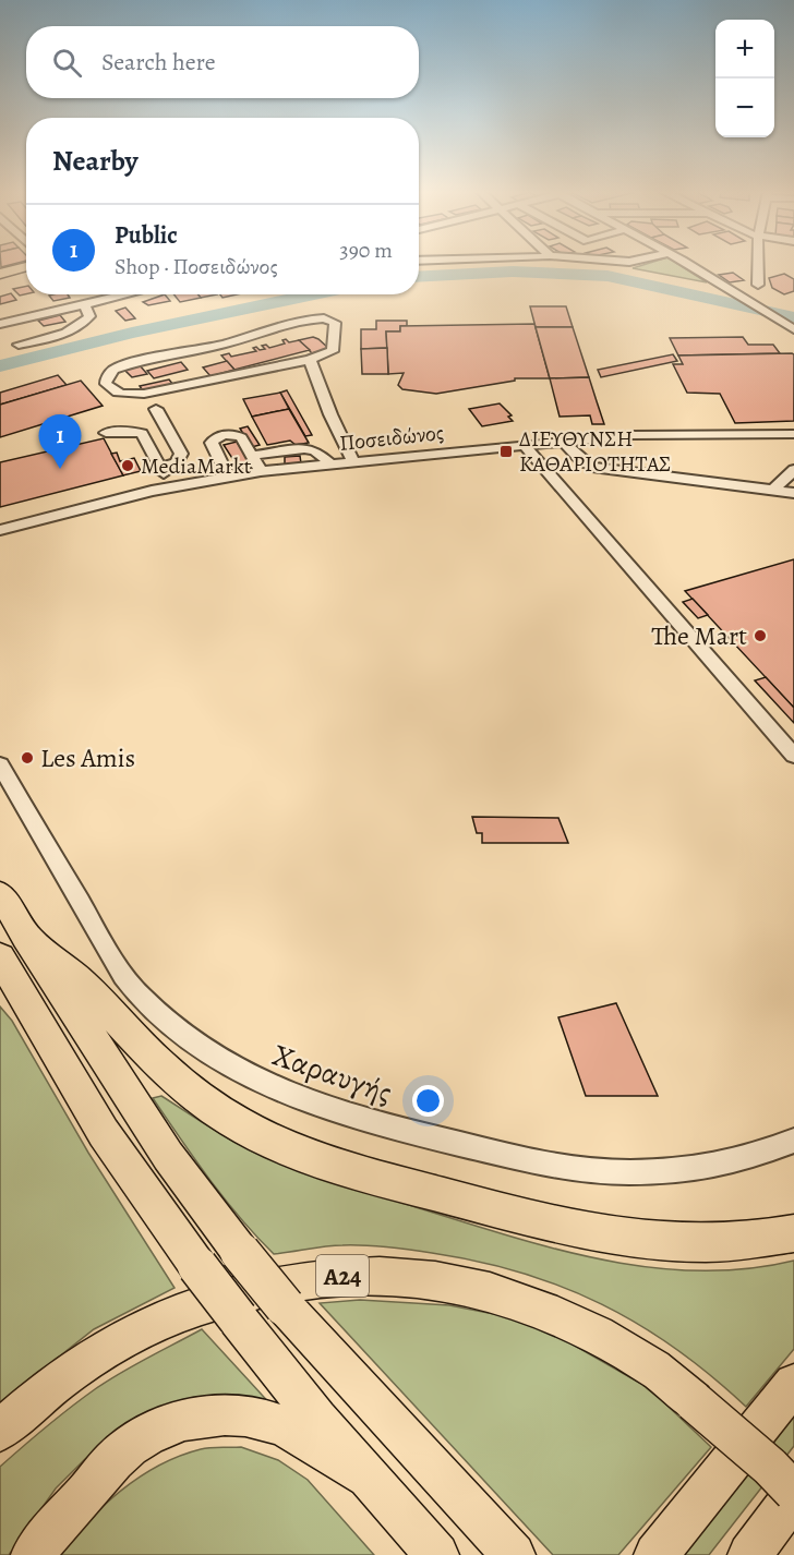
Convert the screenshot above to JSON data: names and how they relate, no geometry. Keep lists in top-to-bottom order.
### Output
{
  "streets": {
    "highway": ["Α24"],
    "street": ["Ποσειδώνος", "Χαραυγής"]
  },
  "places": {
    "transit": ["ΔΙΕΥΘΥΝΣΗ ΚΑΘΑΡΙΟΤΗΤΑΣ"],
    "other": ["MediaMarkt", "The Mart", "Les Amis"]
  },
  "page": {
    "map_buttons": ["+", "−"],
    "search": "Search here",
    "heading": "Nearby",
    "list": [
      {
        "mark": "1",
        "name": "Public",
        "note": "Shop · Ποσειδώνος",
        "value": "390 m"
      }
    ],
    "pins": "1"
  }
}
